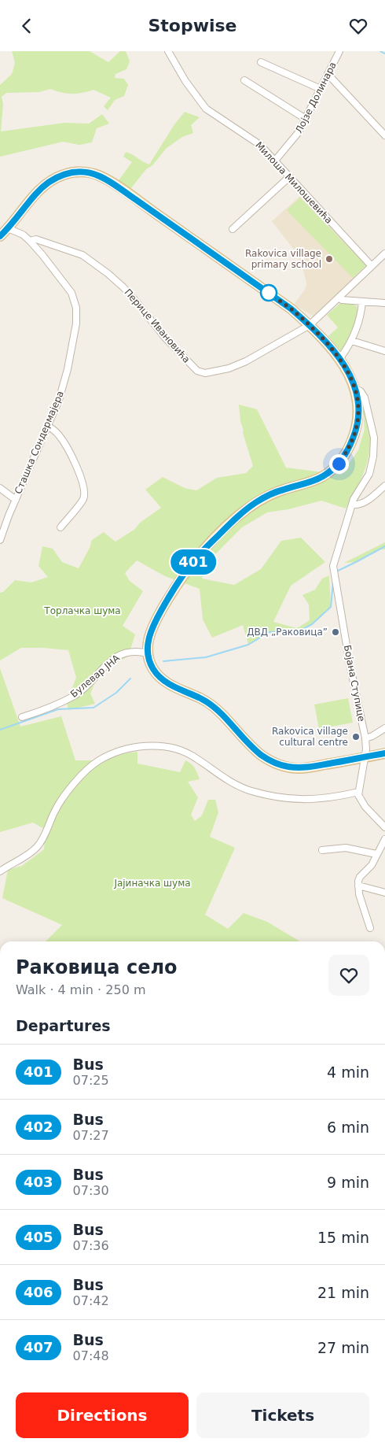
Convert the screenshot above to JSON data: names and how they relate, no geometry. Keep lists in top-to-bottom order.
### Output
{
  "streets": {
    "street": [
      "Лојзе Долинара",
      "Милоша Милошевића",
      "Перице Ивановића",
      "Сташка Сондермајера",
      "Булевар ЈНА",
      "Бојана Ступице"
    ]
  },
  "crossings": [
    ["Лојзе Долинара", "Милоша Милошевића"],
    ["Перице Ивановића", "Сташка Сондермајера"]
  ],
  "parks": ["Торлачка шума", "Јајиначка шума"],
  "places": ["Rakovica village primary school", "ДВД „Раковица”", "Rakovica village cultural centre"],
  "lines": ["bus line 401"],
  "page": {
    "header": "Stopwise",
    "on_map": "401",
    "heading": [
      ["Раковица село", "Walk · 4 min · 250 m"],
      "Departures"
    ],
    "list": [
      {
        "mark": "401",
        "name": "Bus",
        "note": "07:25",
        "value": "4 min"
      },
      {
        "mark": "402",
        "name": "Bus",
        "note": "07:27",
        "value": "6 min"
      },
      {
        "mark": "403",
        "name": "Bus",
        "note": "07:30",
        "value": "9 min"
      },
      {
        "mark": "405",
        "name": "Bus",
        "note": "07:36",
        "value": "15 min"
      },
      {
        "mark": "406",
        "name": "Bus",
        "note": "07:42",
        "value": "21 min"
      },
      {
        "mark": "407",
        "name": "Bus",
        "note": "07:48",
        "value": "27 min"
      }
    ],
    "buttons": ["Directions", "Tickets"]
  }
}
